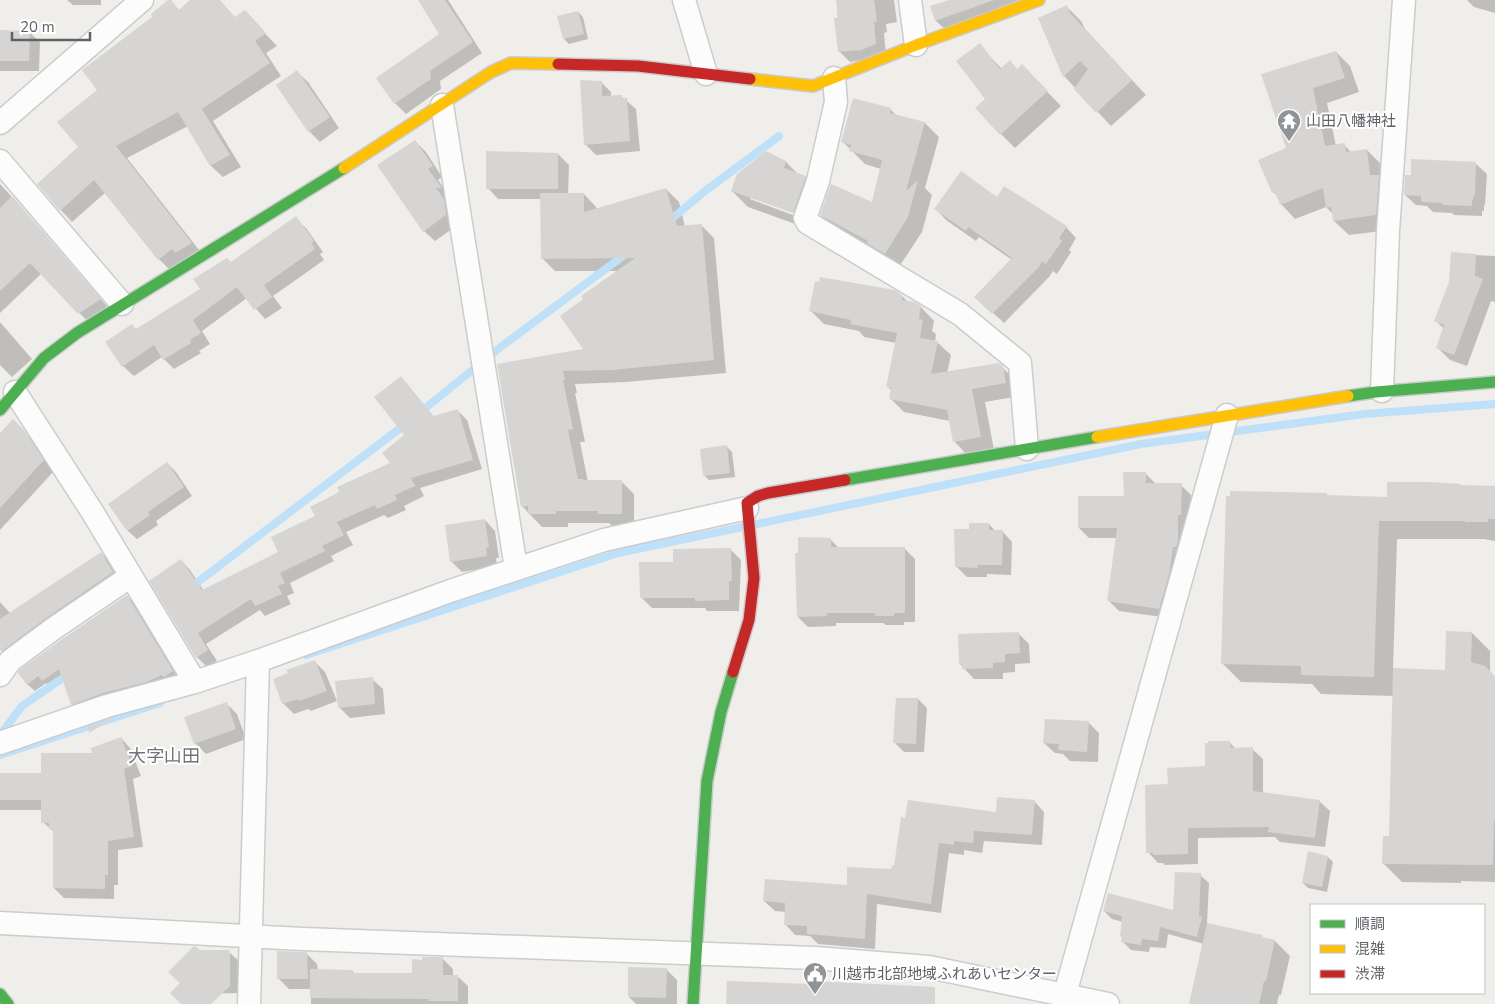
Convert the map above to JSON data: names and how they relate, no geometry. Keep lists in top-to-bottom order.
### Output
{
  "districts": ["大字山田"],
  "places": {
    "temple": ["山田八幡神社"],
    "public building": ["川越市北部地域ふれあいセンター"]
  },
  "legend": ["順調", "混雑", "渋滞"],
  "scale_bar": "20 m"
}
